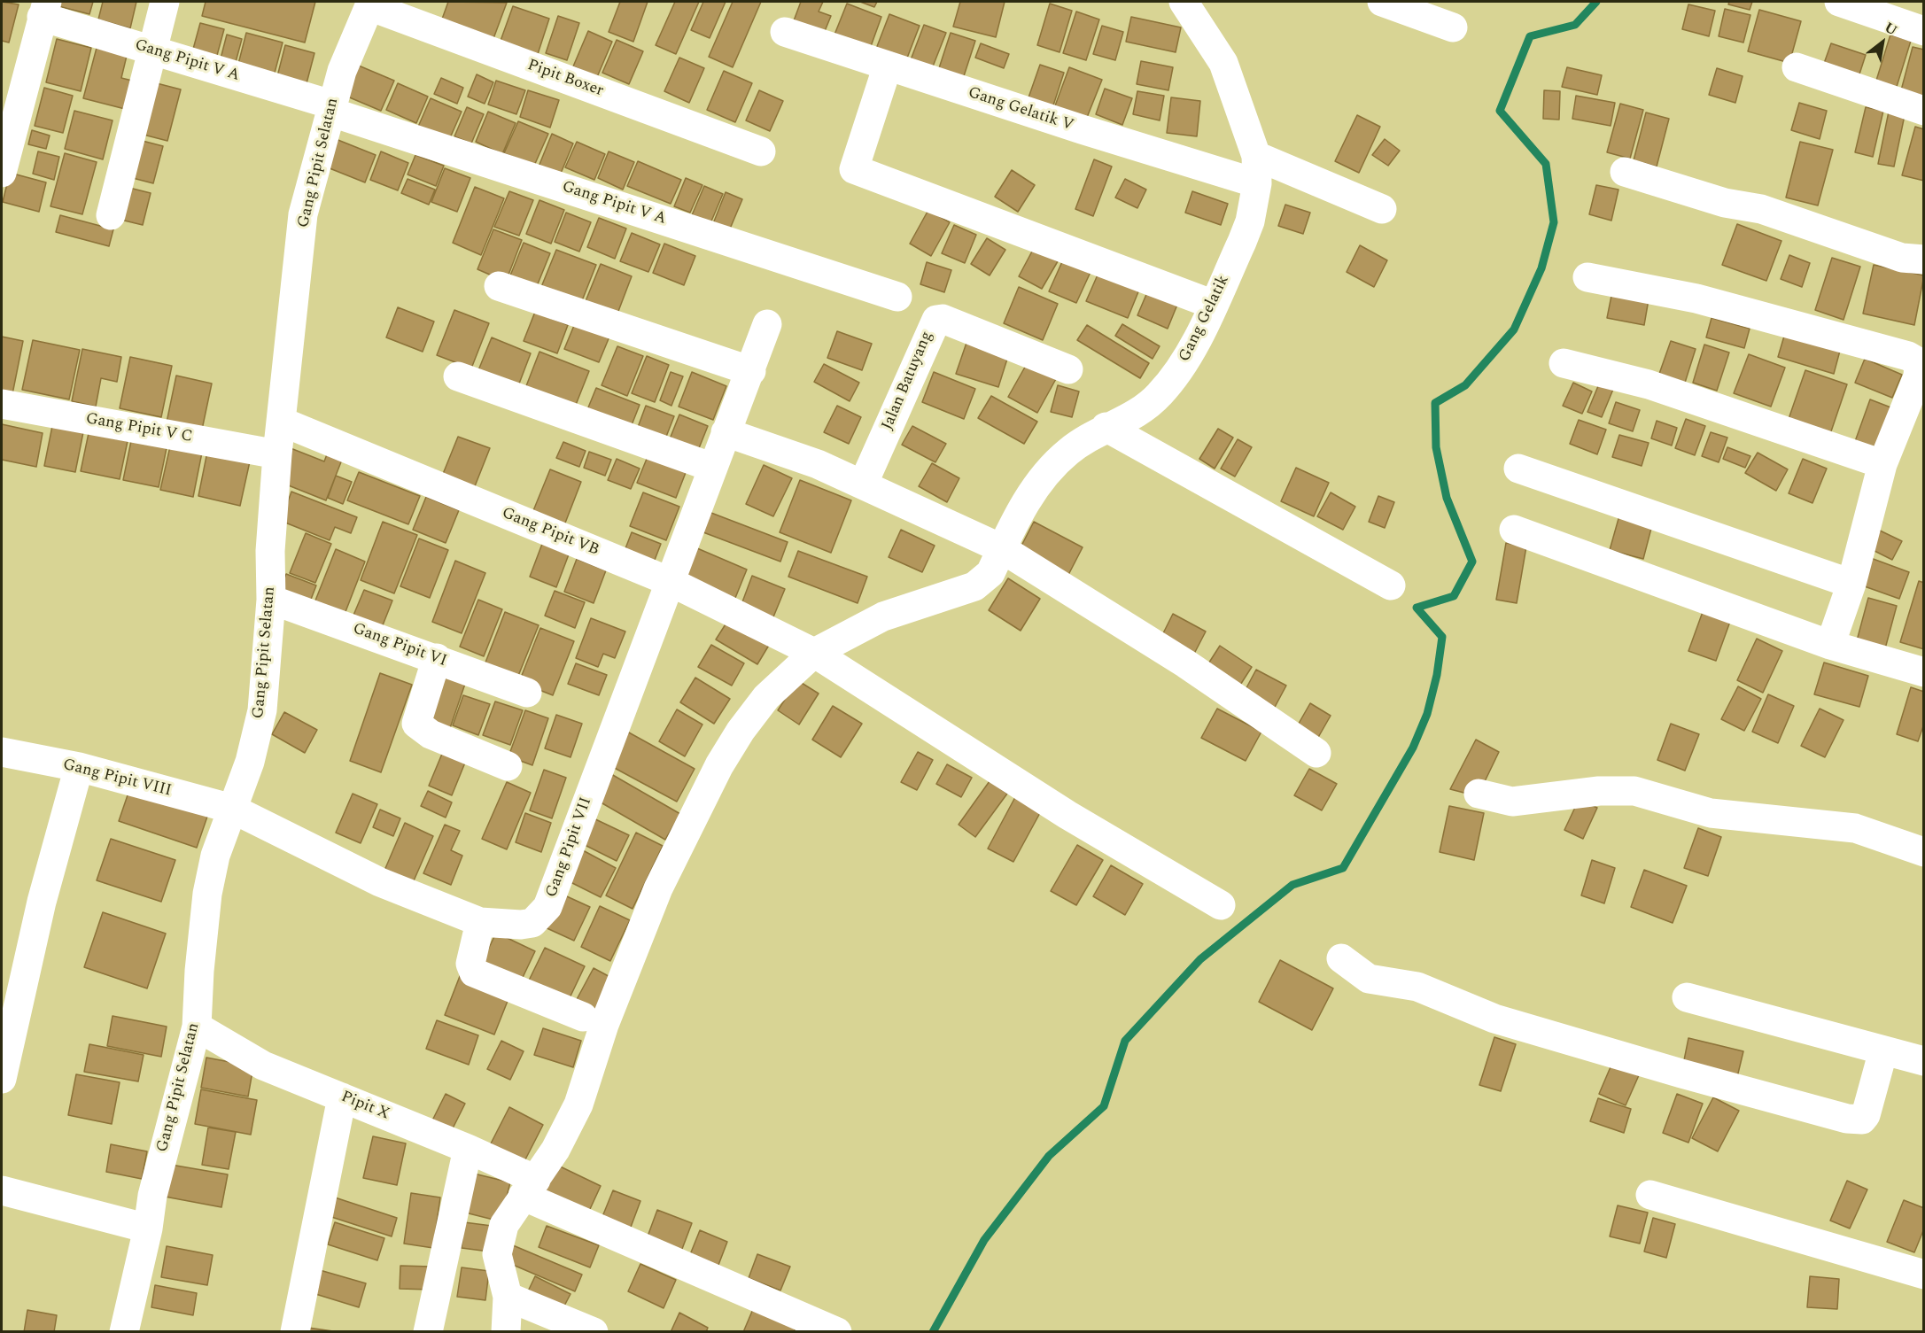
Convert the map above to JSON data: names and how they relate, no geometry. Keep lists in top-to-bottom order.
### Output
{
  "streets": {
    "street": [
      "Gang Pipit V A",
      "Pipit Boxer",
      "Gang Gelatik V",
      "Gang Pipit Selatan",
      "Gang Gelatik",
      "Jalan Batuyang",
      "Gang Pipit V C",
      "Gang Pipit VB",
      "Gang Pipit VI",
      "Gang Pipit VIII",
      "Gang Pipit VII",
      "Pipit X"
    ]
  },
  "crossings": [
    ["Gang Pipit V A", "Gang Pipit Selatan"],
    ["Pipit Boxer", "Gang Pipit Selatan"],
    ["Gang Gelatik V", "Gang Gelatik"],
    ["Gang Pipit Selatan", "Gang Pipit V C"],
    ["Gang Pipit Selatan", "Gang Pipit VB"],
    ["Gang Pipit Selatan", "Gang Pipit VI"],
    ["Gang Pipit Selatan", "Gang Pipit VIII"],
    ["Gang Pipit Selatan", "Gang Pipit VII"],
    ["Gang Pipit Selatan", "Pipit X"],
    ["Gang Gelatik", "Gang Pipit VB"],
    ["Gang Gelatik", "Pipit X"],
    ["Gang Pipit VB", "Gang Pipit VII"],
    ["Gang Pipit VIII", "Gang Pipit VII"]
  ],
  "north": "top right"
}
